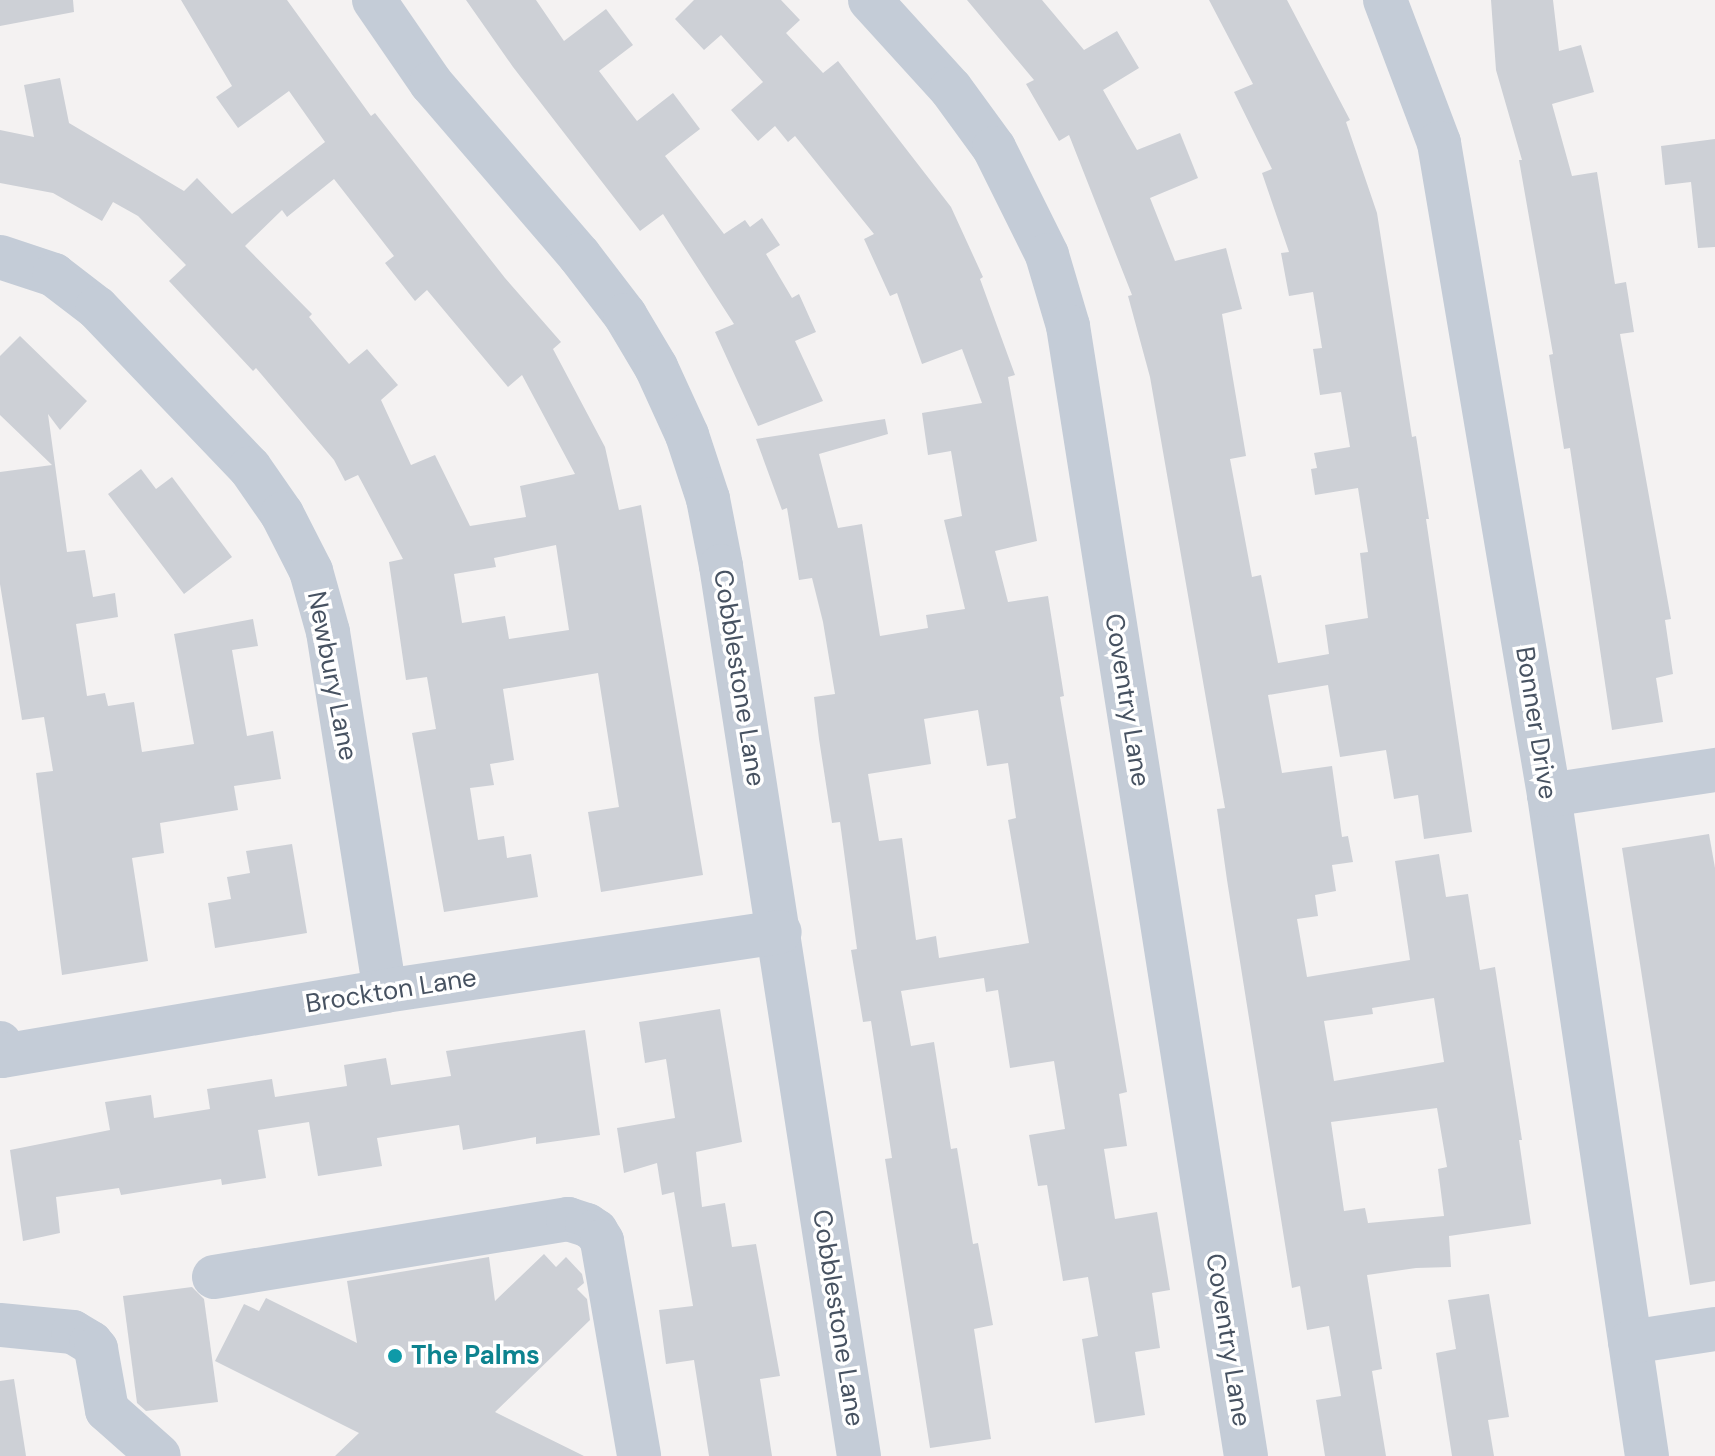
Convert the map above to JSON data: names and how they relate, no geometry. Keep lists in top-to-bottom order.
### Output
{
  "streets": {
    "street": [
      "Newbury Lane",
      "Cobblestone Lane",
      "Coventry Lane",
      "Bonner Drive",
      "Brockton Lane"
    ]
  },
  "crossings": [
    ["Newbury Lane", "Brockton Lane"],
    ["Cobblestone Lane", "Brockton Lane"]
  ],
  "places": ["The Palms"]
}
